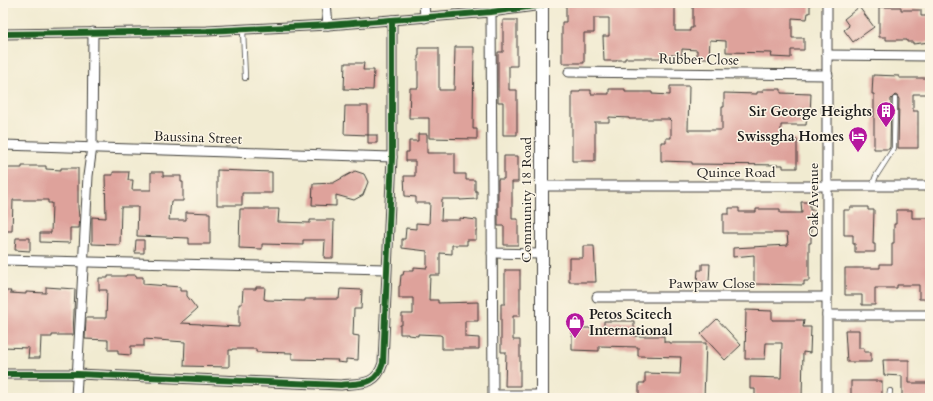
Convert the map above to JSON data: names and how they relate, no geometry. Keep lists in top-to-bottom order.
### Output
{
  "streets": {
    "main road": ["Community 18 Road"],
    "street": [
      "Rubber Close",
      "Baussina Street",
      "Quince Road",
      "Oak Avenue",
      "Pawpaw Close"
    ]
  },
  "crossings": [
    ["Rubber Close", "Oak Avenue"],
    ["Quince Road", "Community 18 Road"],
    ["Quince Road", "Oak Avenue"],
    ["Oak Avenue", "Pawpaw Close"]
  ],
  "places": {
    "building": ["Sir George Heights"],
    "hotel": ["Swissgha Homes"],
    "shop": ["Petos Scitech International"]
  }
}
